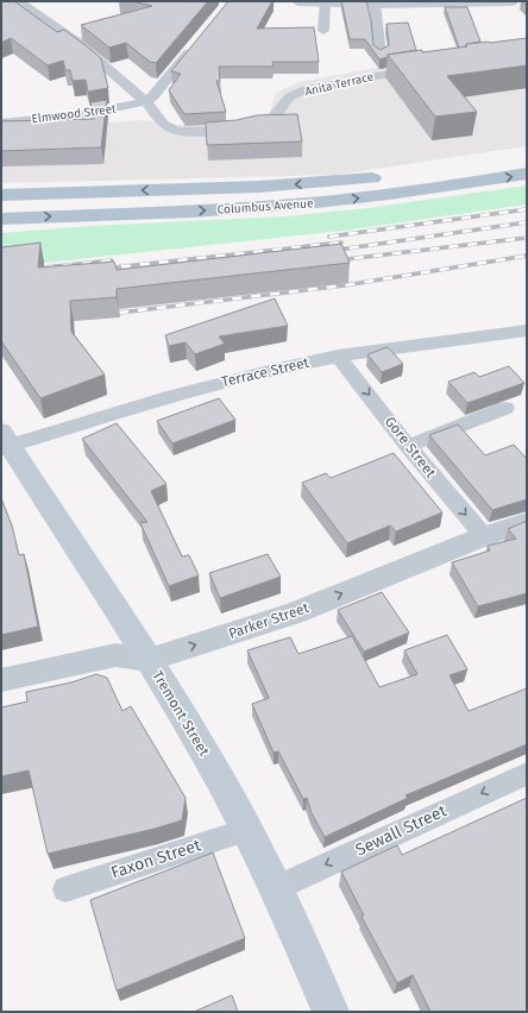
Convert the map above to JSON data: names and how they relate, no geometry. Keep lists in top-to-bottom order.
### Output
{
  "streets": {
    "main road": ["Columbus Avenue", "Tremont Street"],
    "street": [
      "Anita Terrace",
      "Elmwood Street",
      "Terrace Street",
      "Gore Street",
      "Parker Street",
      "Sewall Street",
      "Faxon Street"
    ]
  },
  "crossings": [
    ["Anita Terrace", "Elmwood Street"],
    ["Terrace Street", "Gore Street"],
    ["Terrace Street", "Tremont Street"],
    ["Gore Street", "Parker Street"],
    ["Parker Street", "Tremont Street"],
    ["Tremont Street", "Sewall Street"],
    ["Tremont Street", "Faxon Street"]
  ],
  "one_way": ["Gore Street", "Parker Street", "Sewall Street"]
}
